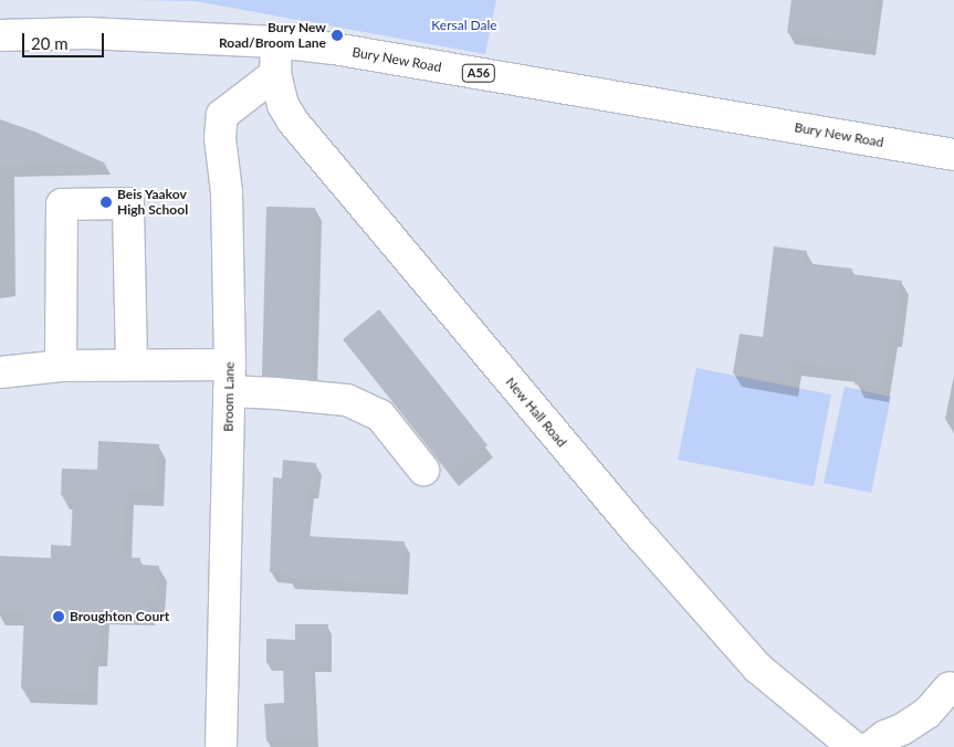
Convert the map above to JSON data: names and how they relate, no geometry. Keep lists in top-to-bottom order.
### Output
{
  "streets": {
    "main road": [
      "Bury New Road",
      "A56",
      "Broom Lane",
      "New Hall Road"
    ]
  },
  "crossings": [
    ["Bury New Road", "New Hall Road"],
    ["Broom Lane", "New Hall Road"]
  ],
  "parks": ["Kersal Dale"],
  "places": ["Bury New Road/Broom Lane", "Beis Yaakov High School", "Broughton Court"],
  "scale_bar": "20 m"
}
